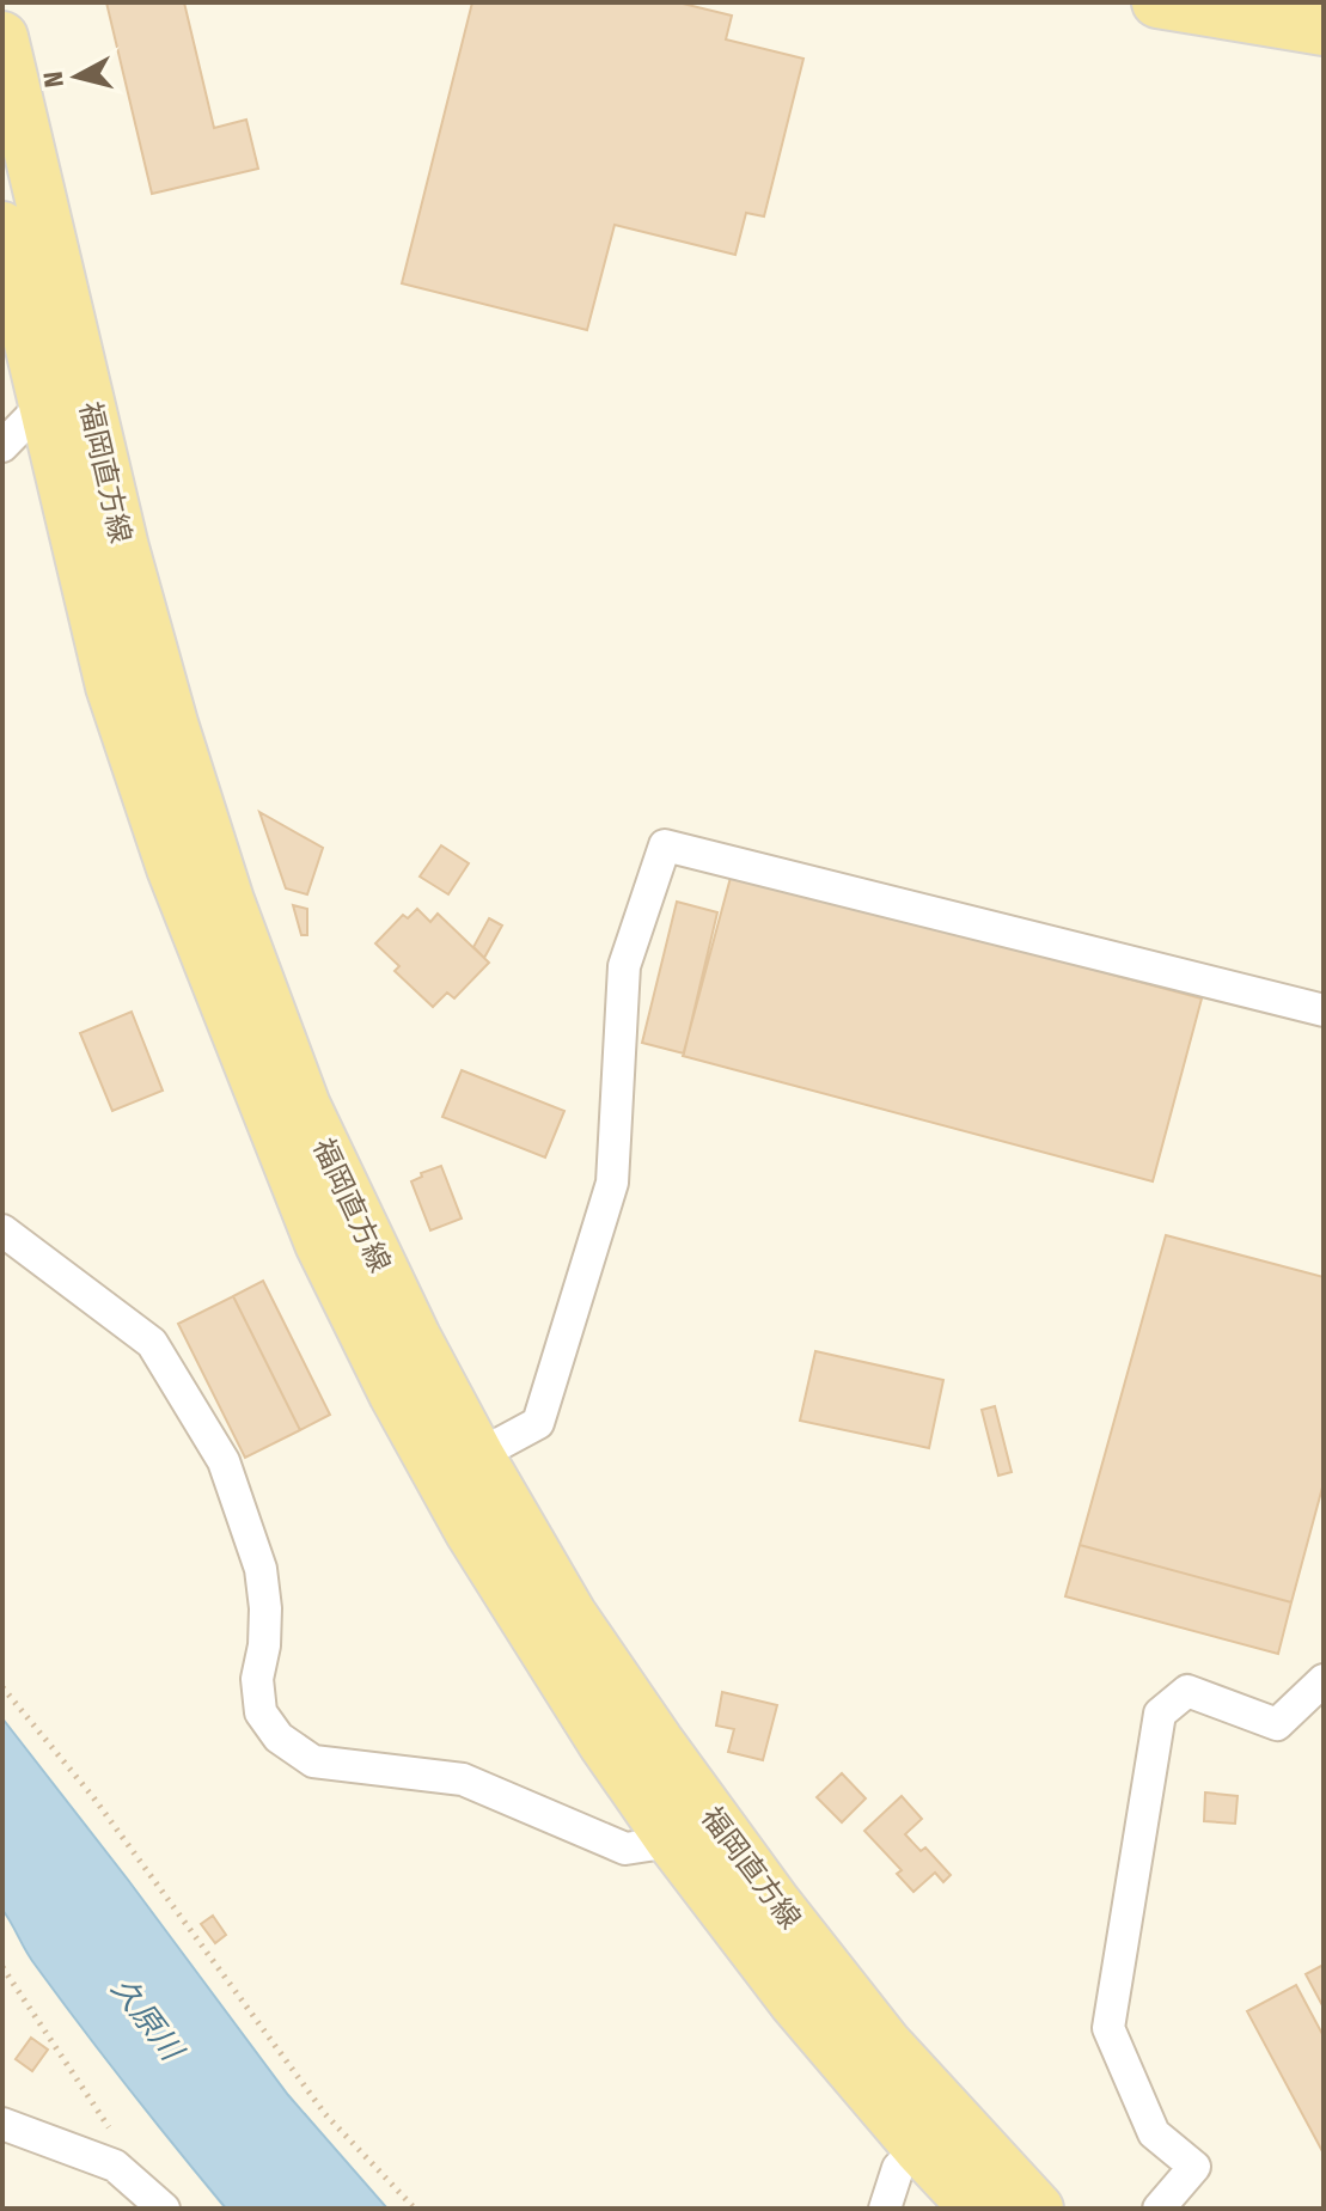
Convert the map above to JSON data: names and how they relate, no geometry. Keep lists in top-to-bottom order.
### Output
{
  "streets": {
    "main road": ["福岡直方線"]
  },
  "water": ["久原川"],
  "north": "left"
}
